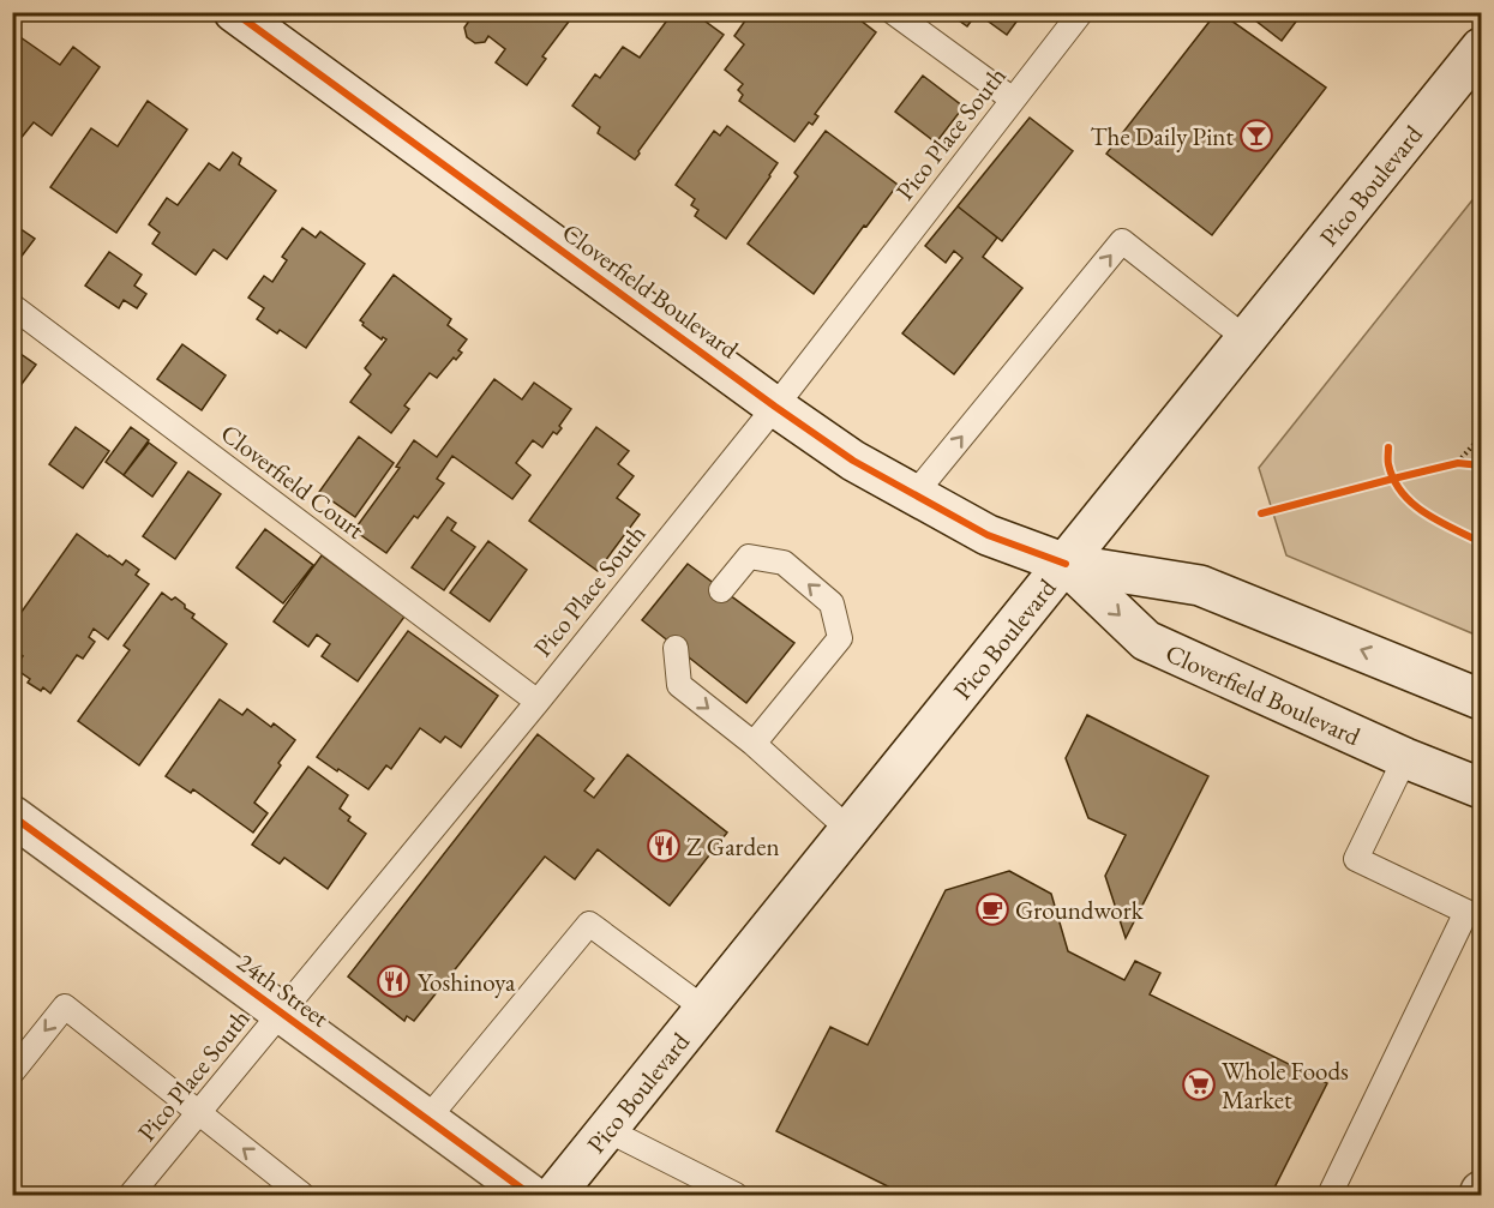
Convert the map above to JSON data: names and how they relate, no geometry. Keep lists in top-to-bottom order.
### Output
{
  "streets": {
    "main road": ["Pico Boulevard", "Cloverfield Boulevard", "24th Street"],
    "lane": ["Pico Place South", "Cloverfield Court"]
  },
  "crossings": [
    ["Pico Place South", "Cloverfield Boulevard"],
    ["Pico Place South", "Cloverfield Court"],
    ["Pico Place South", "24th Street"],
    ["Pico Boulevard", "Cloverfield Boulevard"]
  ],
  "places": {
    "bar": ["The Daily Pint"],
    "restaurant": ["Z Garden", "Yoshinoya"],
    "cafe": ["Groundwork"],
    "supermarket": ["Whole Foods Market"]
  }
}
